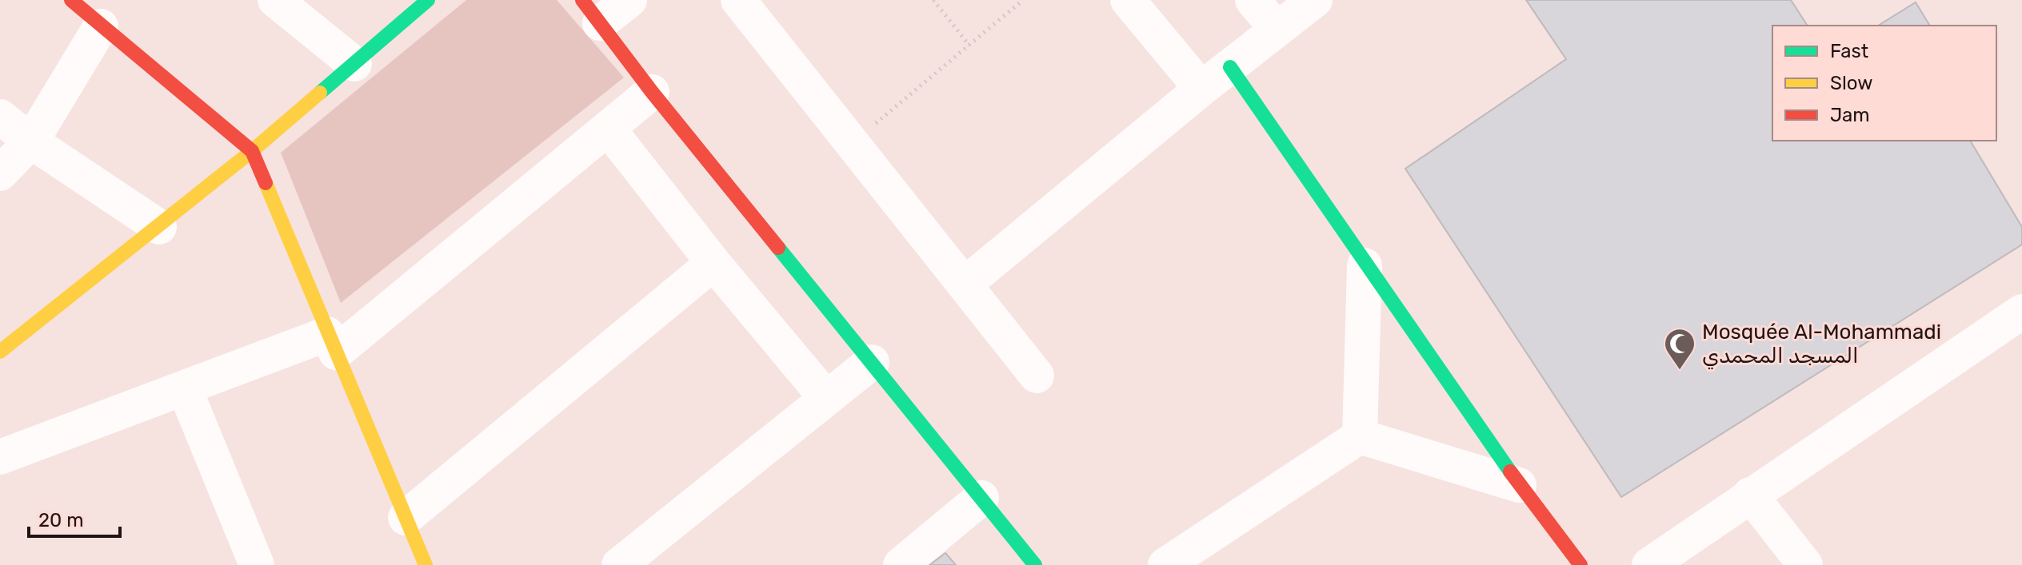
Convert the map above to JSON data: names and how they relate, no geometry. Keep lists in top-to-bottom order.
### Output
{
  "places": {
    "mosque": ["Mosquée Al-Mohammadi المسجد المحمدي"]
  },
  "legend": ["Fast", "Slow", "Jam"],
  "scale_bar": "20 m"
}
